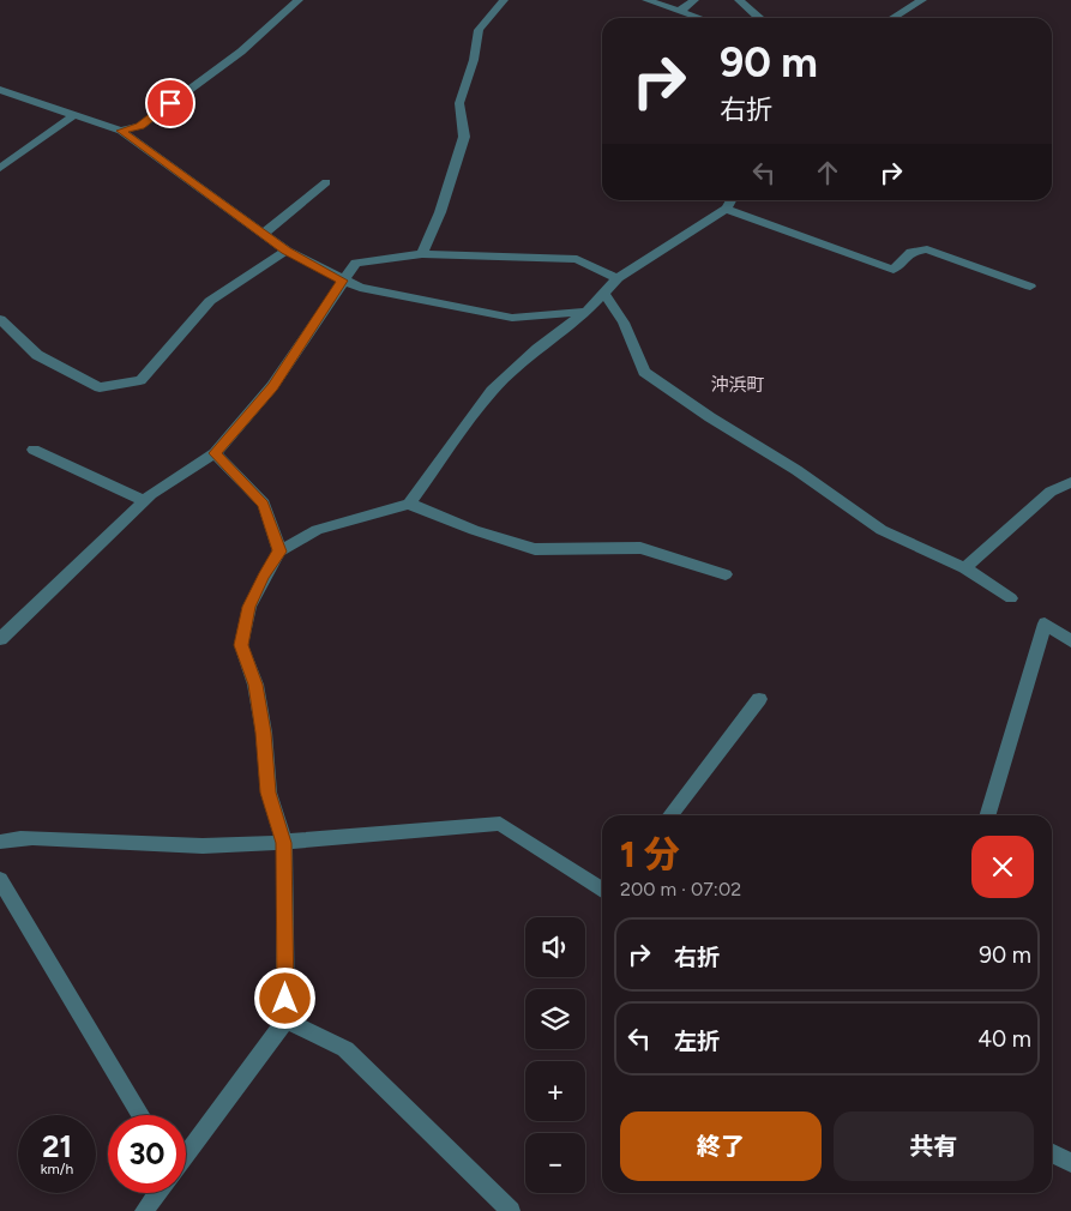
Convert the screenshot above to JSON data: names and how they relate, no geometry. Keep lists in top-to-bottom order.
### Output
{
  "districts": ["沖浜町"],
  "page": {
    "turn": ["90 m", "右折"],
    "heading": ["1 分", "200 m · 07:02"],
    "map_buttons": ["+", "−"],
    "list": [
      {
        "name": "右折",
        "value": "90 m"
      },
      {
        "name": "左折",
        "value": "40 m"
      }
    ],
    "buttons": ["終了", "共有"],
    "speed": "21 km/h",
    "limit": "30"
  }
}
